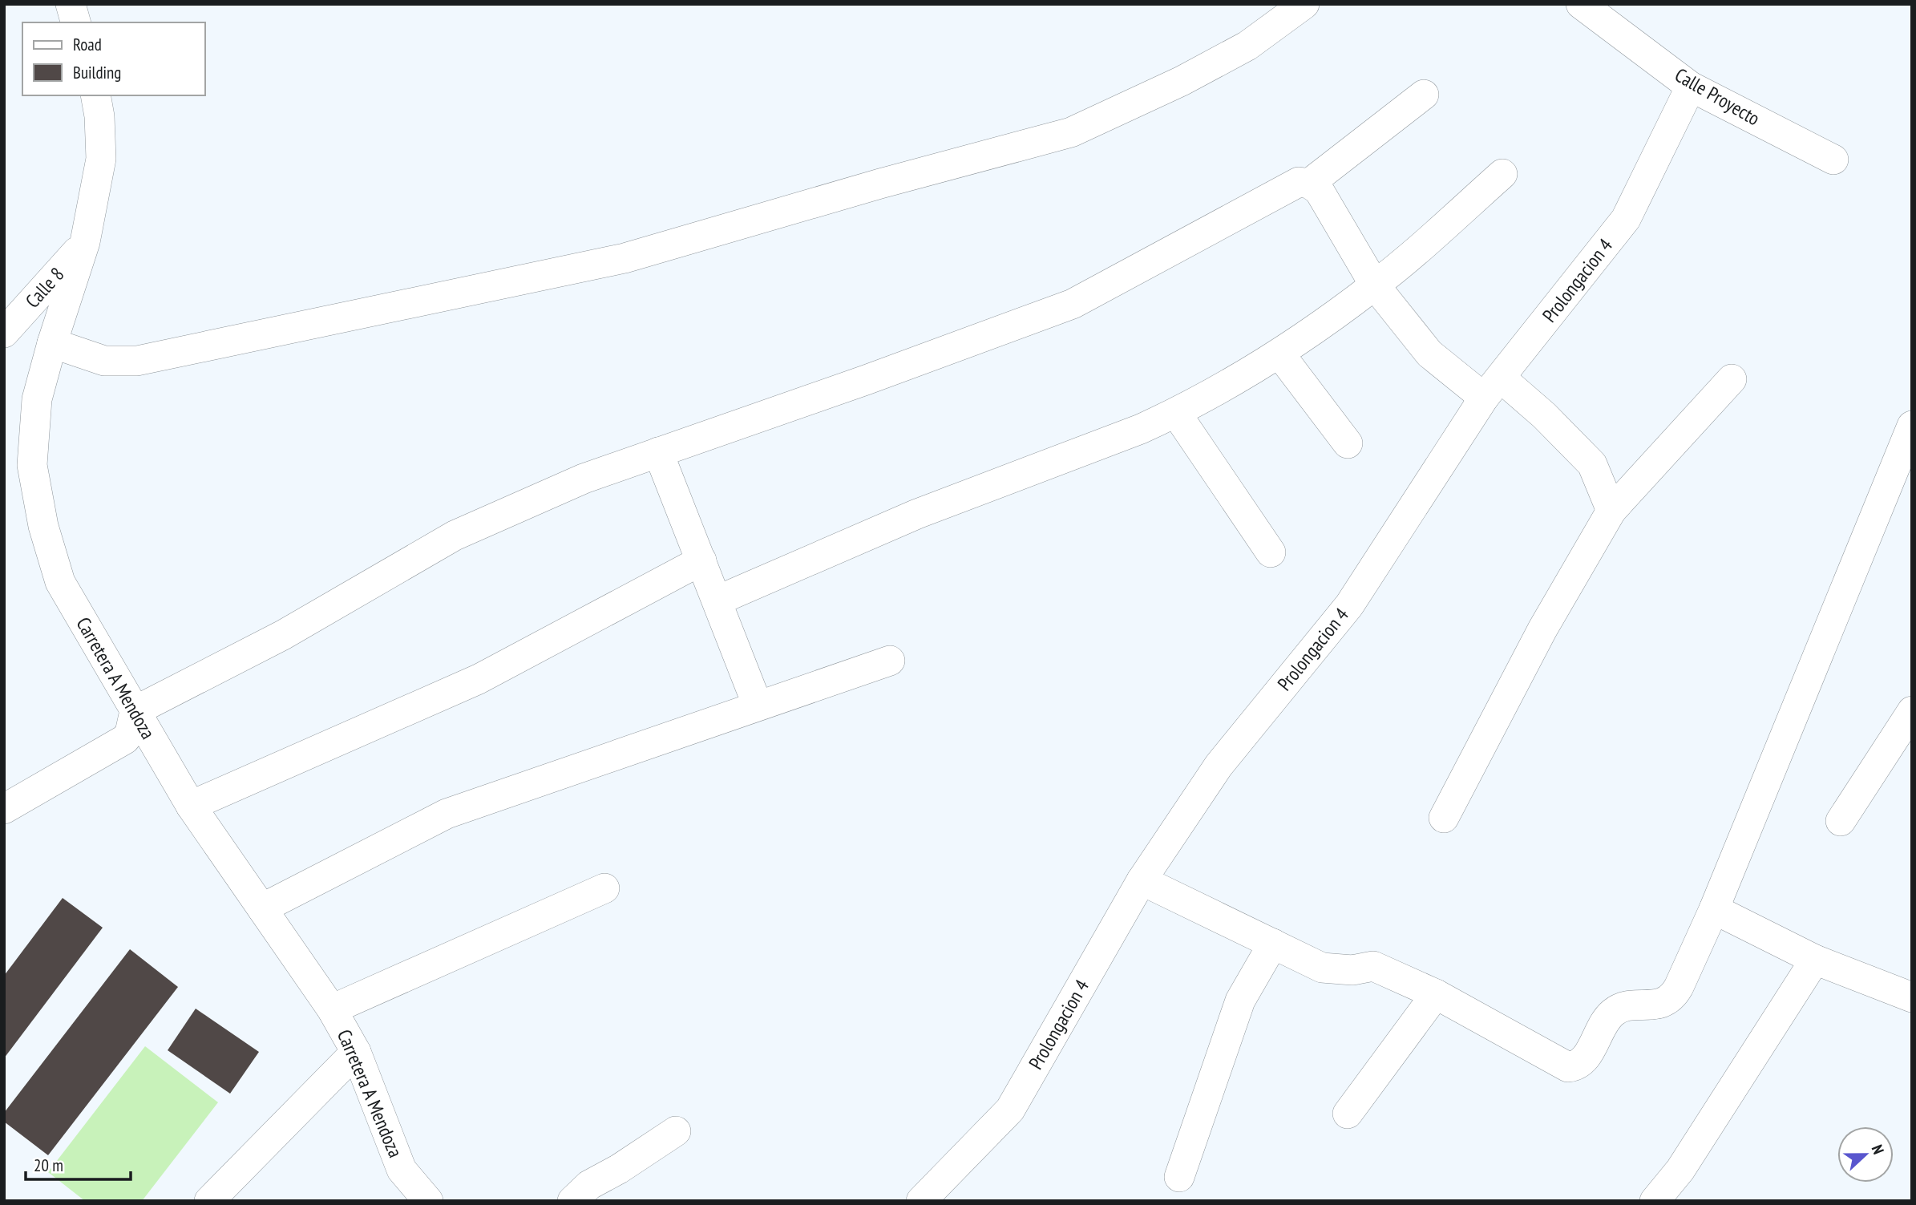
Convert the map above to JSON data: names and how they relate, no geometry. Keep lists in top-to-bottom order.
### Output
{
  "streets": {
    "street": [
      "Calle Proyecto",
      "Prolongacion 4",
      "Calle 8",
      "Carretera A Mendoza"
    ]
  },
  "crossings": [
    ["Calle Proyecto", "Prolongacion 4"],
    ["Calle 8", "Carretera A Mendoza"]
  ],
  "legend": ["Road", "Building"],
  "scale_bar": "20 m",
  "north": "right"
}
